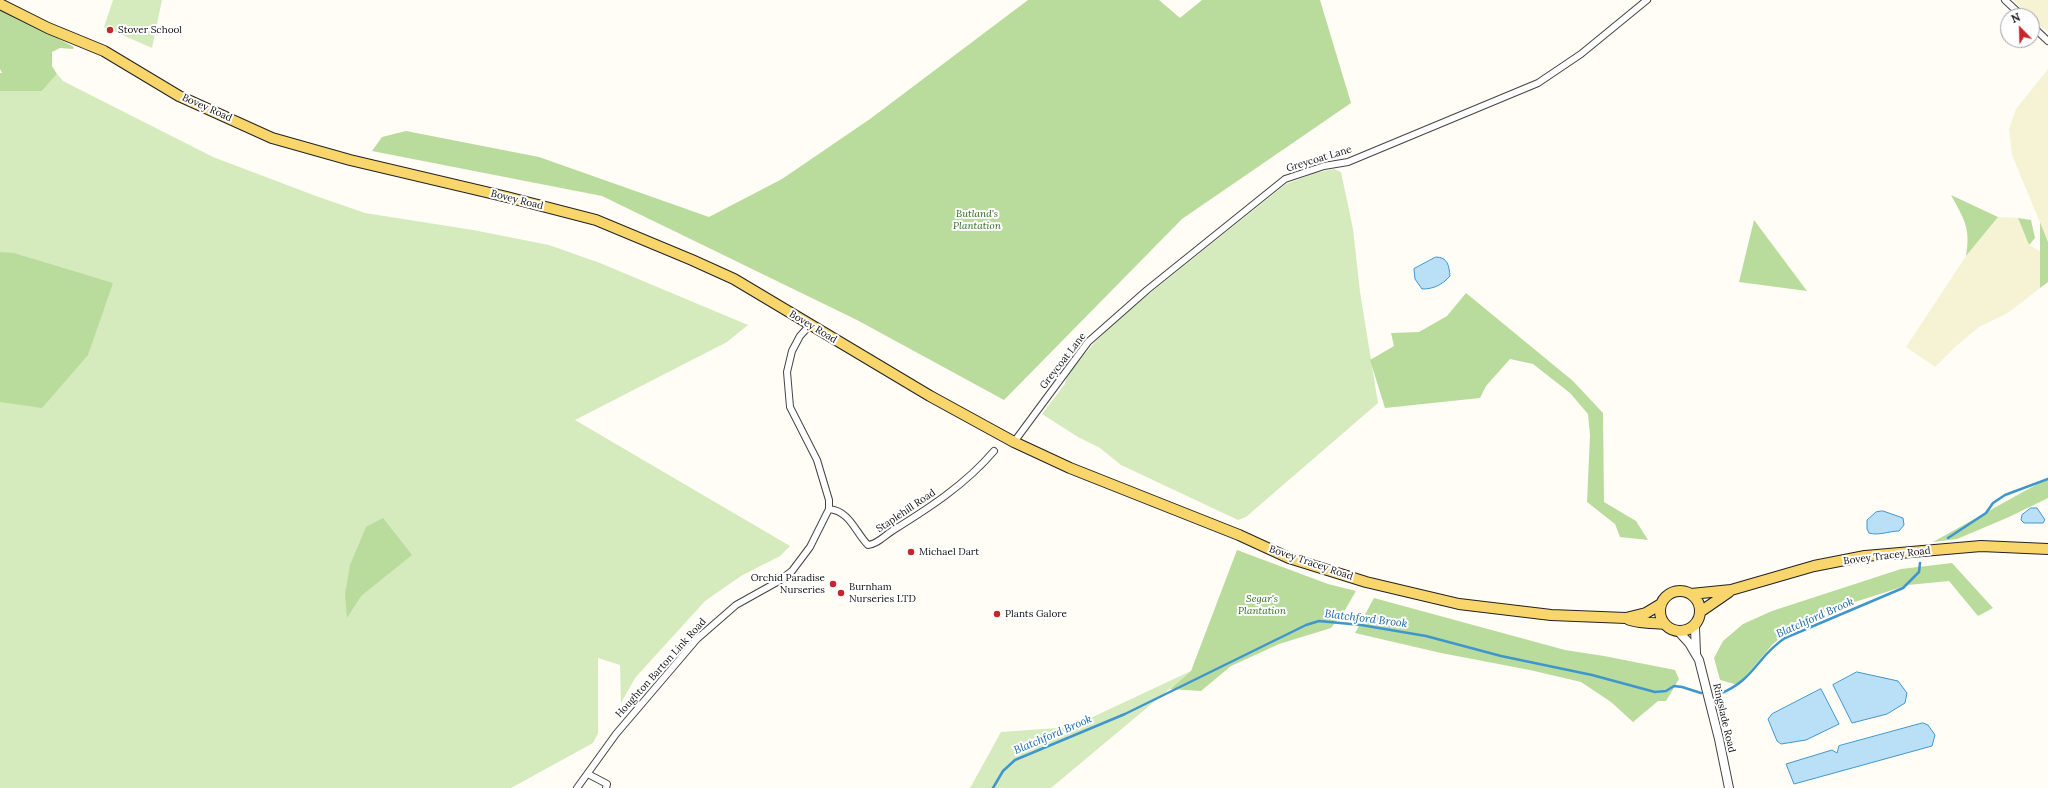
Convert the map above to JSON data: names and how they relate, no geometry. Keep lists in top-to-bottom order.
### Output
{
  "streets": {
    "main road": ["Bovey Road", "Bovey Tracey Road"],
    "street": [
      "Greycoat Lane",
      "Staplehill Road",
      "Houghton Barton Link Road",
      "Ringslade Road"
    ]
  },
  "crossings": [
    ["Bovey Road", "Greycoat Lane"],
    ["Bovey Road", "Bovey Tracey Road"],
    ["Greycoat Lane", "Bovey Tracey Road"],
    ["Staplehill Road", "Houghton Barton Link Road"],
    ["Bovey Tracey Road", "Ringslade Road"]
  ],
  "water": ["Blatchford Brook"],
  "parks": ["Butland's Plantation", "Segar's Plantation"],
  "places": [
    "Stover School",
    "Michael Dart",
    "Orchid Paradise Nurseries",
    "Burnham Nurseries LTD",
    "Plants Galore"
  ],
  "north": "top left"
}
